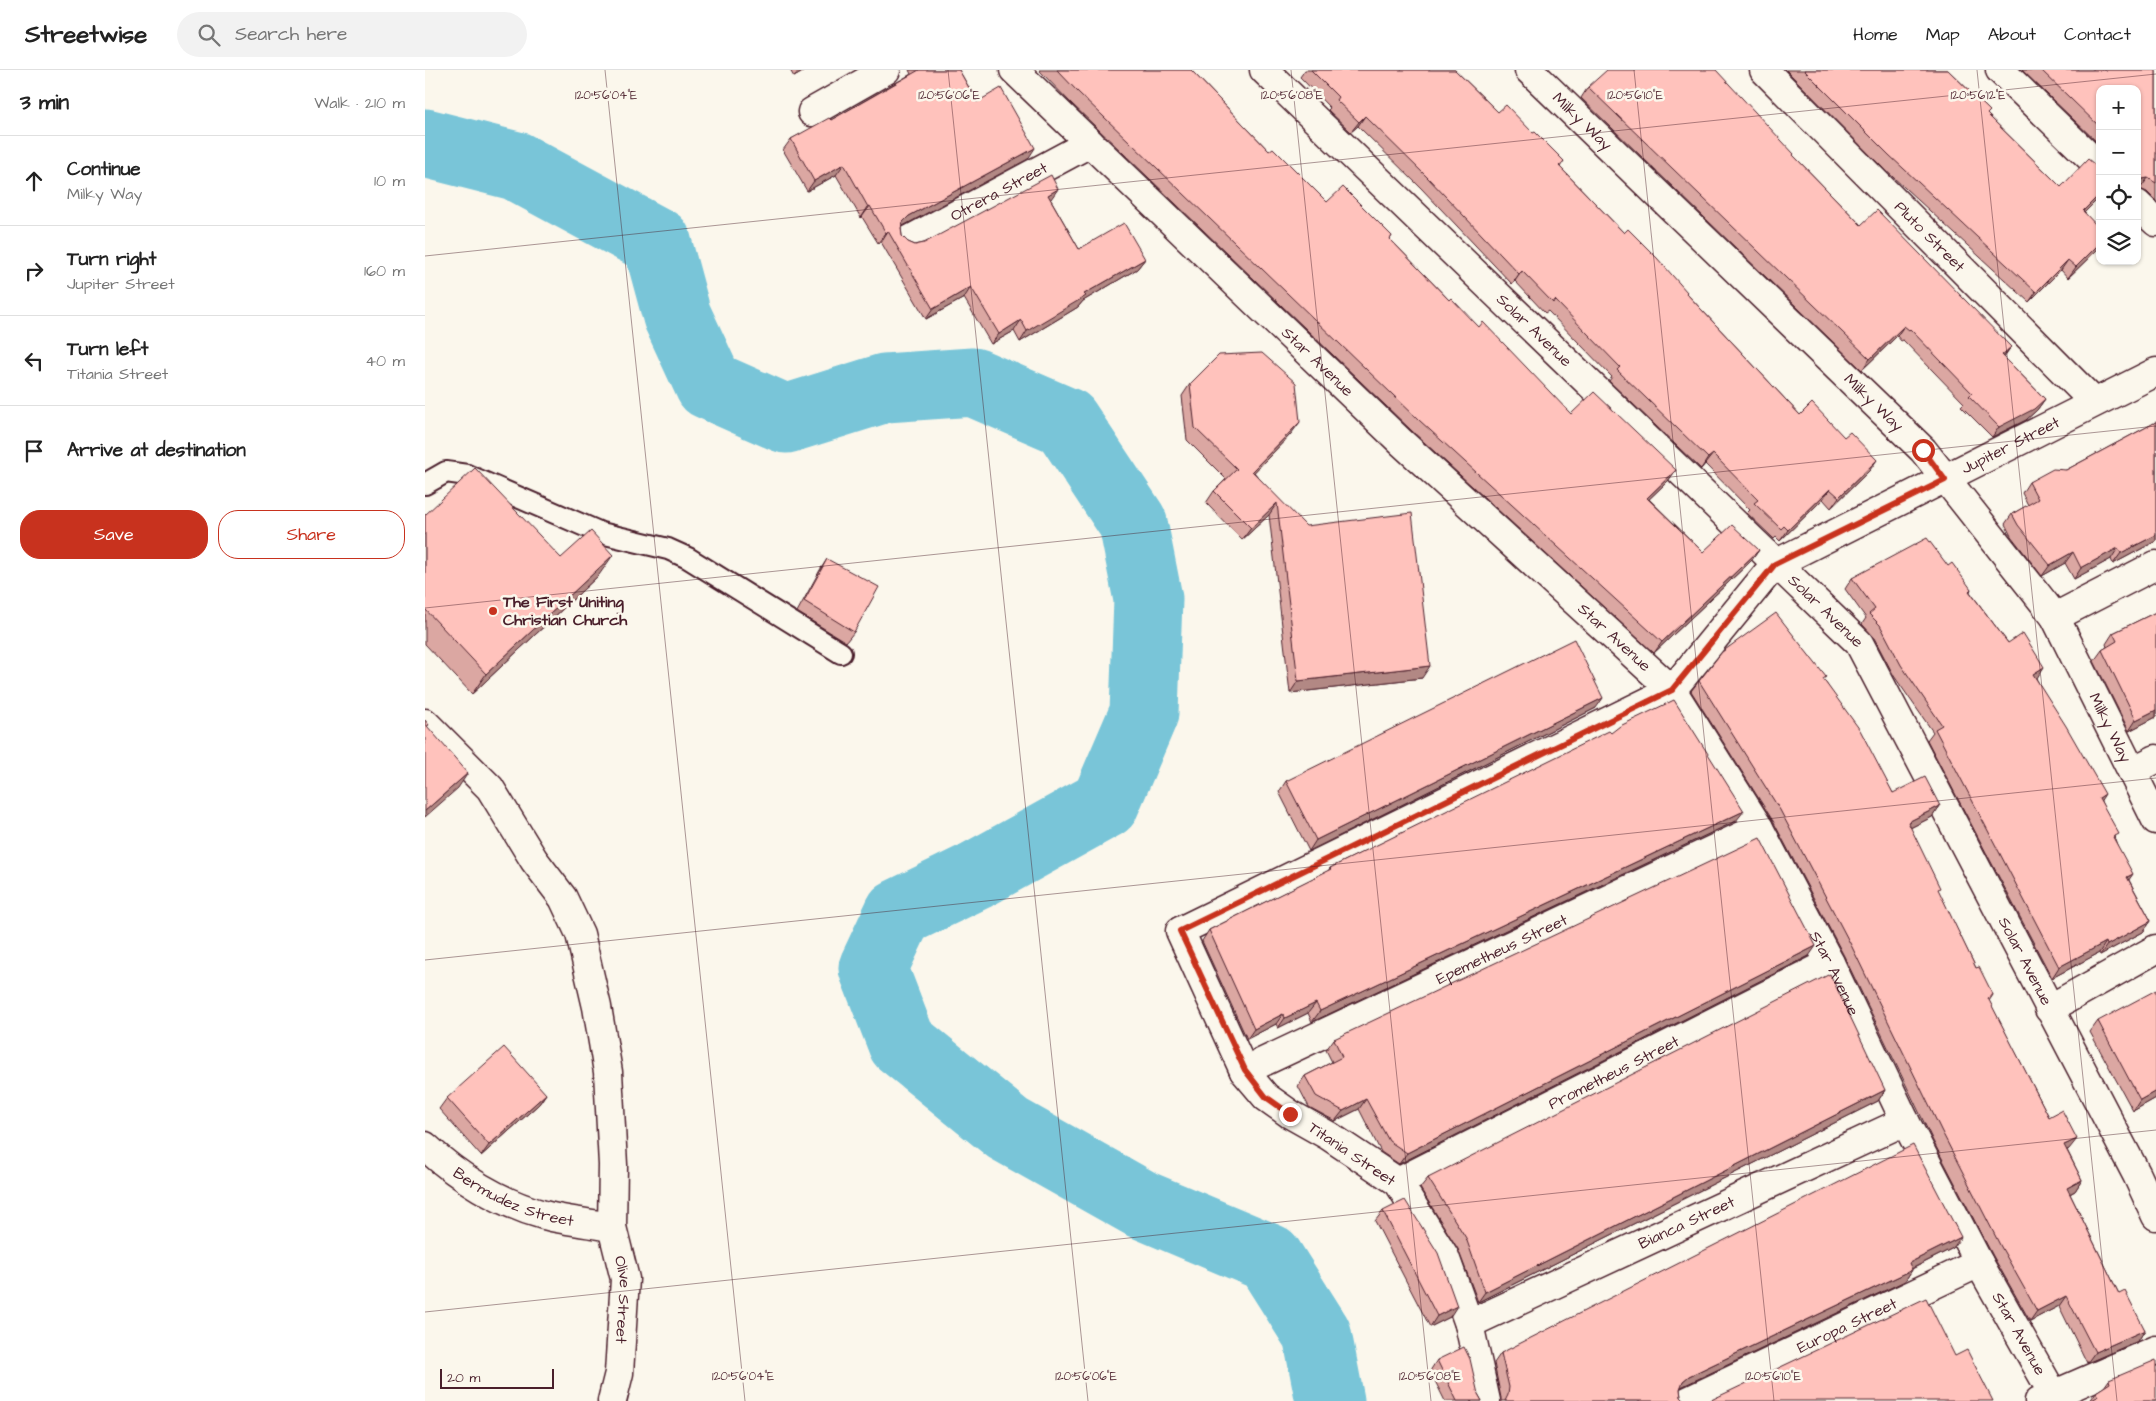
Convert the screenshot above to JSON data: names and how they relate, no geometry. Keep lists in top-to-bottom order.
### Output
{
  "streets": {
    "street": [
      "Milky Way",
      "Otrera Street",
      "Pluto Street",
      "Solar Avenue",
      "Star Avenue",
      "Jupiter Street",
      "Epemetheus Street",
      "Prometheus Street",
      "Titania Street",
      "Bermudez Street",
      "Bianca Street",
      "Olive Street",
      "Europa Street"
    ]
  },
  "crossings": [
    ["Milky Way", "Jupiter Street"],
    ["Otrera Street", "Star Avenue"],
    ["Pluto Street", "Jupiter Street"],
    ["Solar Avenue", "Jupiter Street"],
    ["Star Avenue", "Jupiter Street"],
    ["Star Avenue", "Epemetheus Street"],
    ["Star Avenue", "Prometheus Street"],
    ["Star Avenue", "Bianca Street"],
    ["Star Avenue", "Europa Street"],
    ["Jupiter Street", "Titania Street"],
    ["Epemetheus Street", "Titania Street"],
    ["Prometheus Street", "Titania Street"],
    ["Titania Street", "Bianca Street"],
    ["Bermudez Street", "Olive Street"]
  ],
  "places": ["The First Uniting Christian Church"],
  "scale_bar": "20 m",
  "page": {
    "header": "Streetwise",
    "search": "Search here",
    "nav": [
      "Home",
      "Map",
      "About",
      "Contact"
    ],
    "heading": ["3 min", "Walk · 210 m"],
    "map_buttons": ["+", "−"],
    "list": [
      ["Continue", "Milky Way", "10 m"],
      ["Turn right", "Jupiter Street", "160 m"],
      ["Turn left", "Titania Street", "40 m"],
      "Arrive at destination"
    ],
    "buttons": ["Save", "Share"],
    "scale": "20 m"
  },
  "coordinates": [
    "120°56'04\"E",
    "120°56'06\"E",
    "120°56'08\"E",
    "120°56'10\"E",
    "120°56'12\"E"
  ]
}
